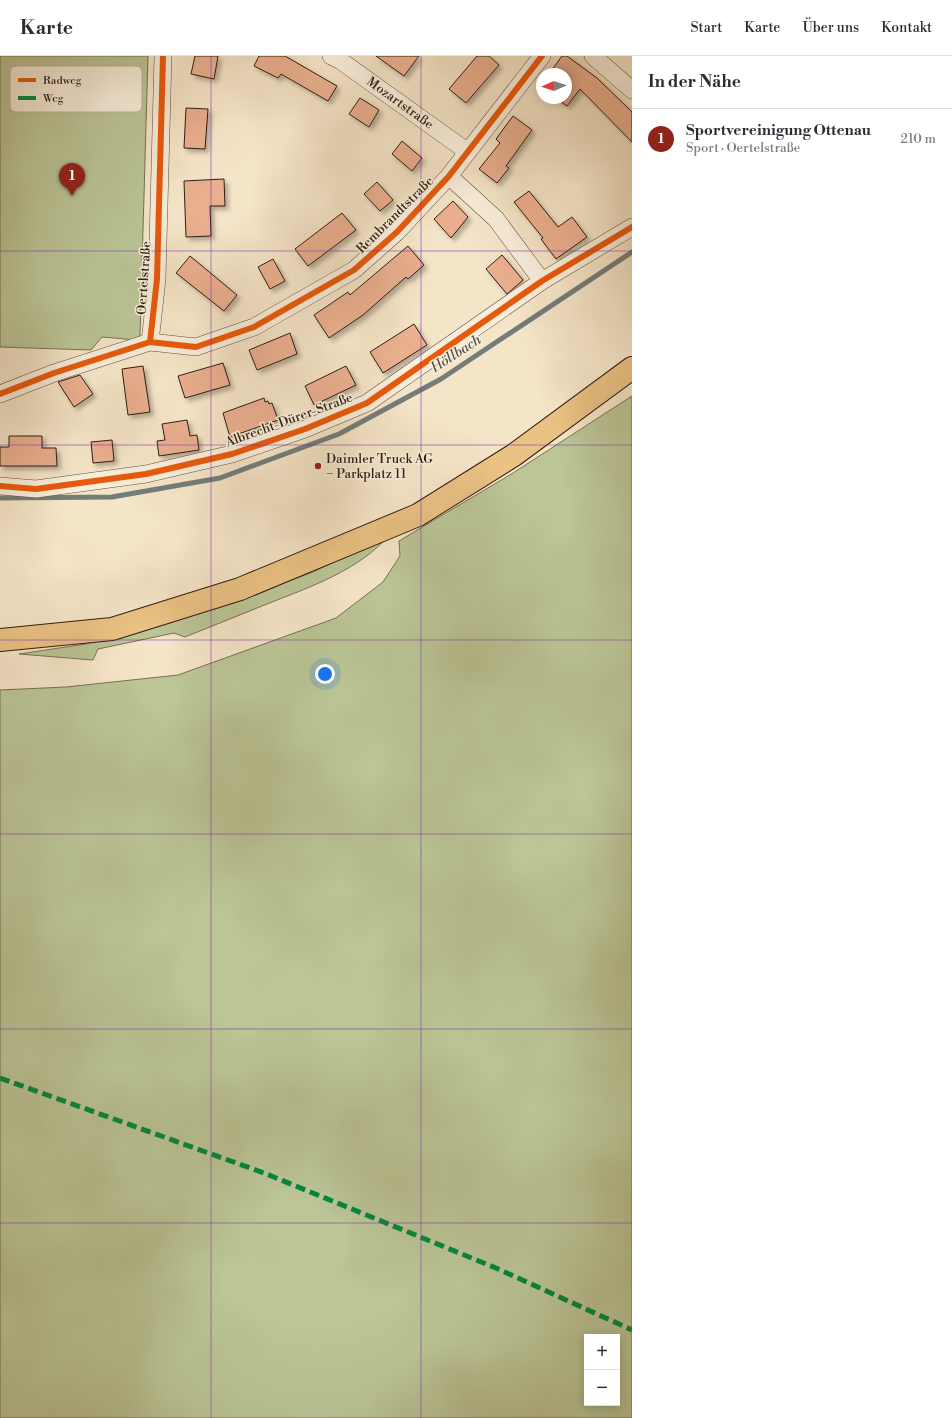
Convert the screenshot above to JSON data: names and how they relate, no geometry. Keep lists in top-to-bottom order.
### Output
{
  "streets": {
    "street": [
      "Mozartstraße",
      "Rembrandtstraße",
      "Oertelstraße",
      "Albrecht-Dürer-Straße"
    ]
  },
  "crossings": [
    ["Mozartstraße", "Rembrandtstraße"],
    ["Rembrandtstraße", "Oertelstraße"]
  ],
  "water": ["Höllbach"],
  "places": ["Daimler Truck AG − Parkplatz 11"],
  "legend": ["Radweg", "Weg"],
  "north": "left",
  "page": {
    "header": "Karte",
    "nav": [
      "Start",
      "Karte",
      "Über uns",
      "Kontakt"
    ],
    "heading": "In der Nähe",
    "list": [
      {
        "mark": "1",
        "name": "Sportvereinigung Ottenau",
        "note": "Sport · Oertelstraße",
        "value": "210 m"
      }
    ],
    "pins": "1",
    "map_buttons": ["+", "−"]
  }
}
